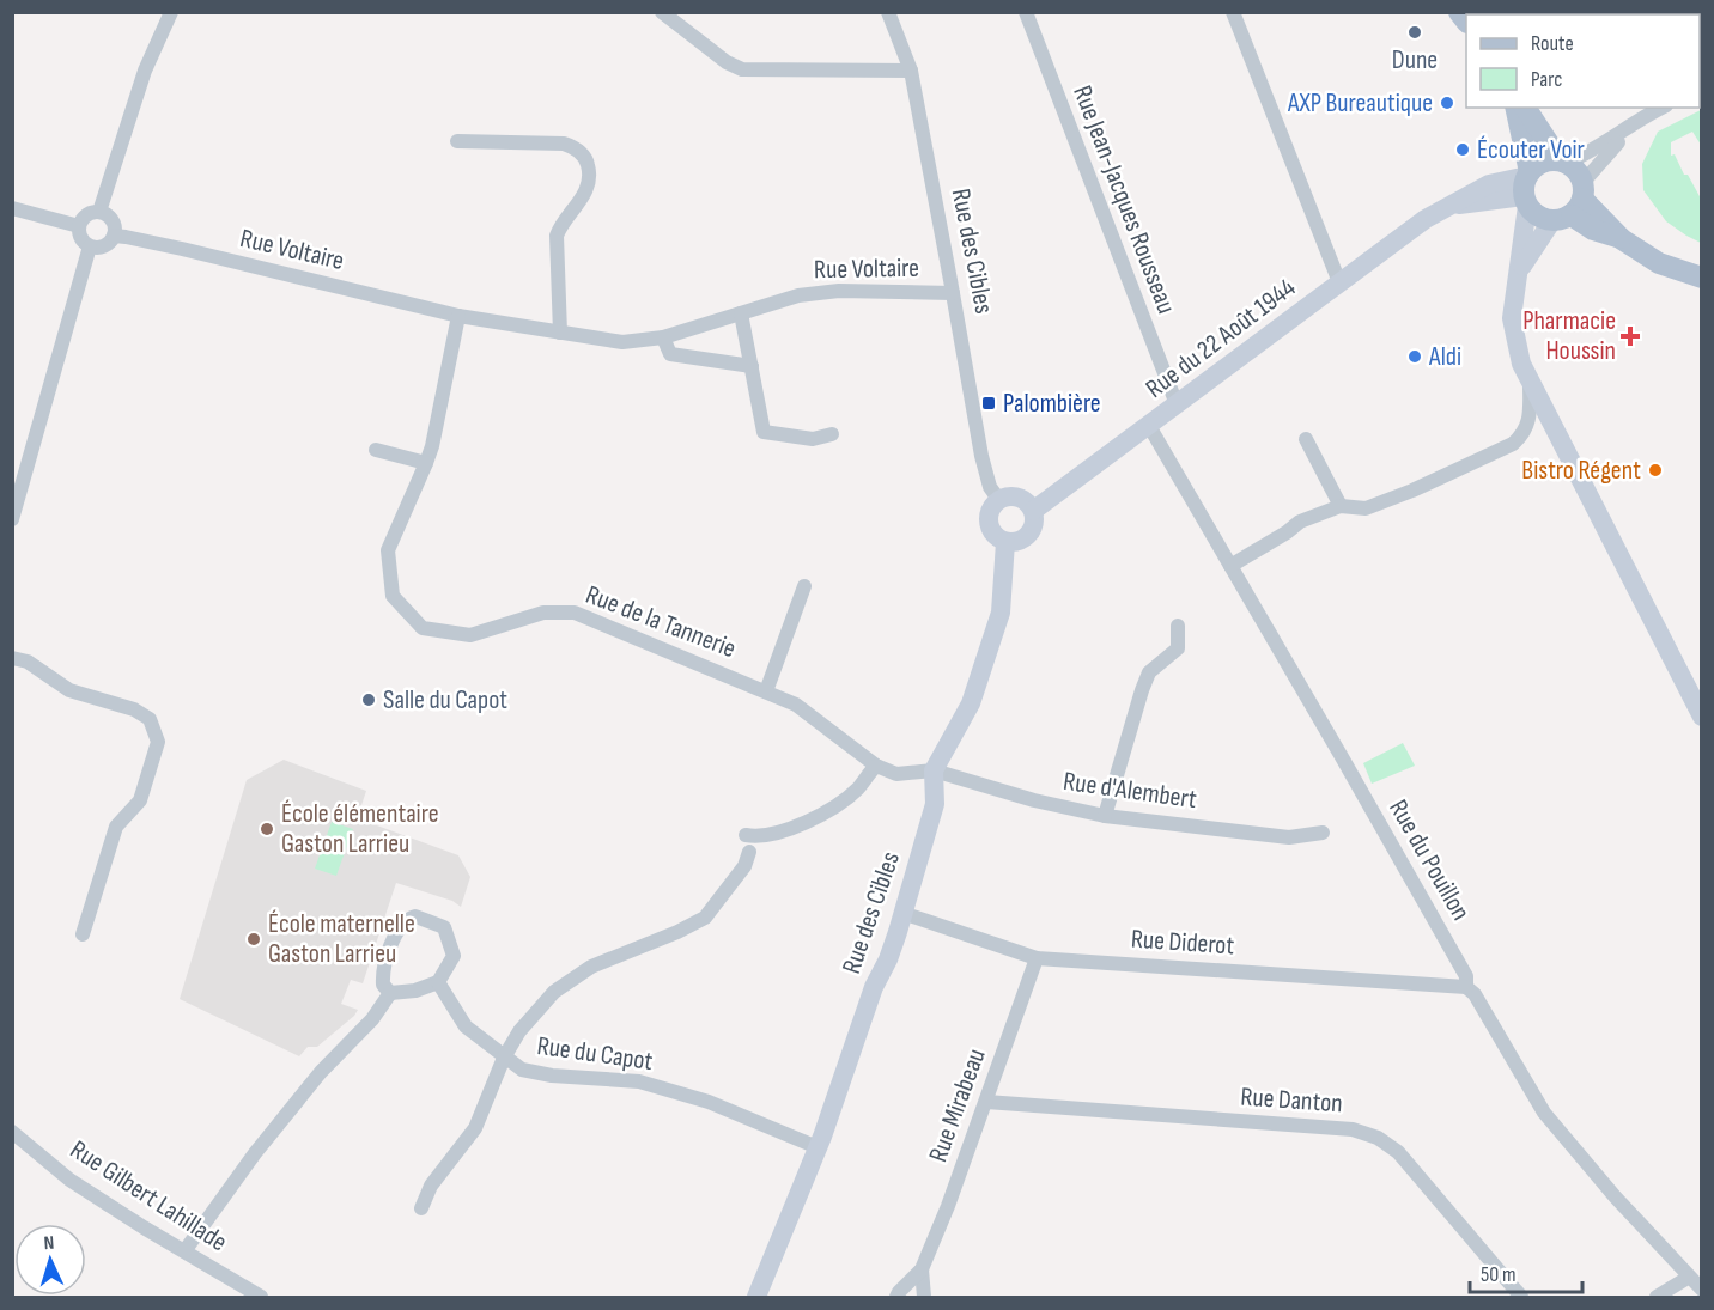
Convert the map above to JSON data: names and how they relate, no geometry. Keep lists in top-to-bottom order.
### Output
{
  "streets": {
    "street": [
      "Rue Jean-Jacques Rousseau",
      "Rue Voltaire",
      "Rue des Cibles",
      "Rue du 22 Août 1944",
      "Rue de la Tannerie",
      "Rue d'Alembert",
      "Rue du Pouillon",
      "Rue Diderot",
      "Rue du Capot",
      "Rue Danton",
      "Rue Mirabeau",
      "Rue Gilbert Lahillade"
    ]
  },
  "crossings": [
    ["Rue Jean-Jacques Rousseau", "Rue du 22 Août 1944"],
    ["Rue Voltaire", "Rue des Cibles"],
    ["Rue des Cibles", "Rue du 22 Août 1944"],
    ["Rue des Cibles", "Rue de la Tannerie"],
    ["Rue des Cibles", "Rue d'Alembert"],
    ["Rue des Cibles", "Rue Diderot"],
    ["Rue des Cibles", "Rue du Capot"],
    ["Rue du 22 Août 1944", "Rue du Pouillon"],
    ["Rue de la Tannerie", "Rue d'Alembert"],
    ["Rue du Pouillon", "Rue Diderot"],
    ["Rue Diderot", "Rue Mirabeau"],
    ["Rue Danton", "Rue Mirabeau"]
  ],
  "places": {
    "other": [
      "Dune",
      "AXP Bureautique",
      "Écouter Voir",
      "Aldi",
      "Bistro Régent",
      "Salle du Capot",
      "École élémentaire Gaston Larrieu",
      "École maternelle Gaston Larrieu"
    ],
    "health": ["Pharmacie Houssin"],
    "transit": ["Palombière"]
  },
  "legend": ["Route", "Parc"],
  "scale_bar": "50 m",
  "north": "top"
}
